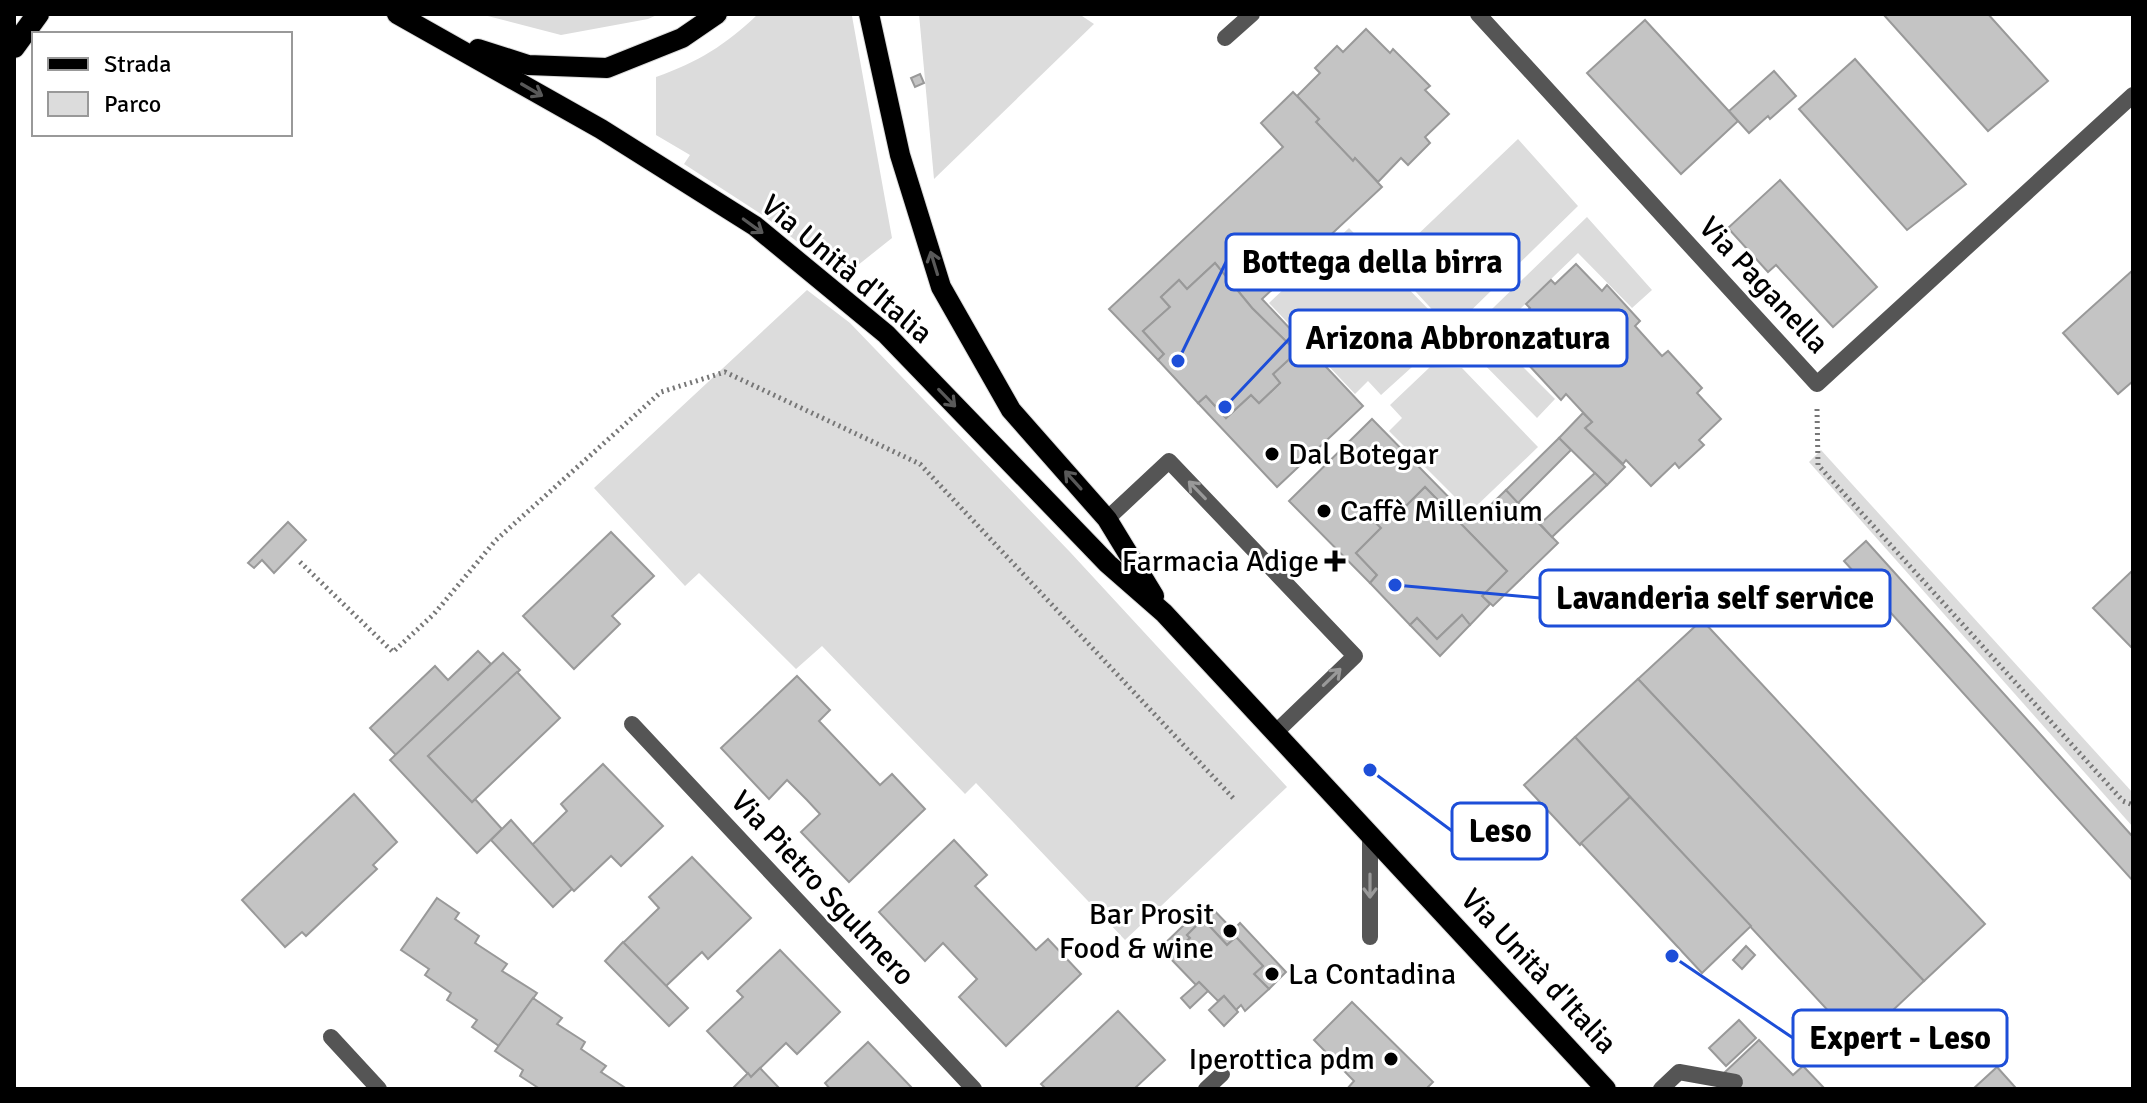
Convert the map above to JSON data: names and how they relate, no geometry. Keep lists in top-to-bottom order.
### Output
{
  "streets": {
    "main road": ["Via Unità d'Italia"],
    "street": ["Via Paganella", "Via Pietro Sgulmero"]
  },
  "places": {
    "other": [
      "Bottega della birra",
      "Arizona Abbronzatura",
      "Dal Botegar",
      "Caffè Millenium",
      "Lavanderia self service",
      "Leso",
      "Bar Prosit Food & wine",
      "Expert - Leso",
      "La Contadina",
      "Iperottica pdm"
    ],
    "health": ["Farmacia Adige"]
  },
  "legend": ["Strada", "Parco"]
}
